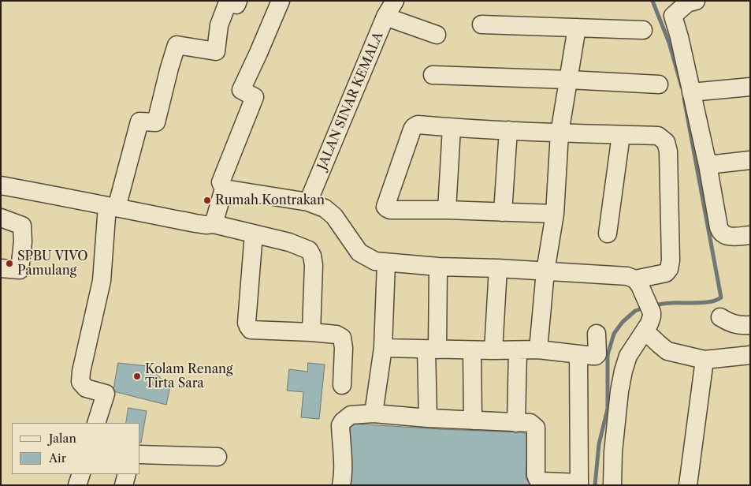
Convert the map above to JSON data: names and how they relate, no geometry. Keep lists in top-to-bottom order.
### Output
{
  "streets": {
    "street": ["JALAN SINAR KEMALA"]
  },
  "places": ["Rumah Kontrakan", "SPBU VIVO Pamulang", "Kolam Renang Tirta Sara"],
  "legend": ["Jalan", "Air"]
}
